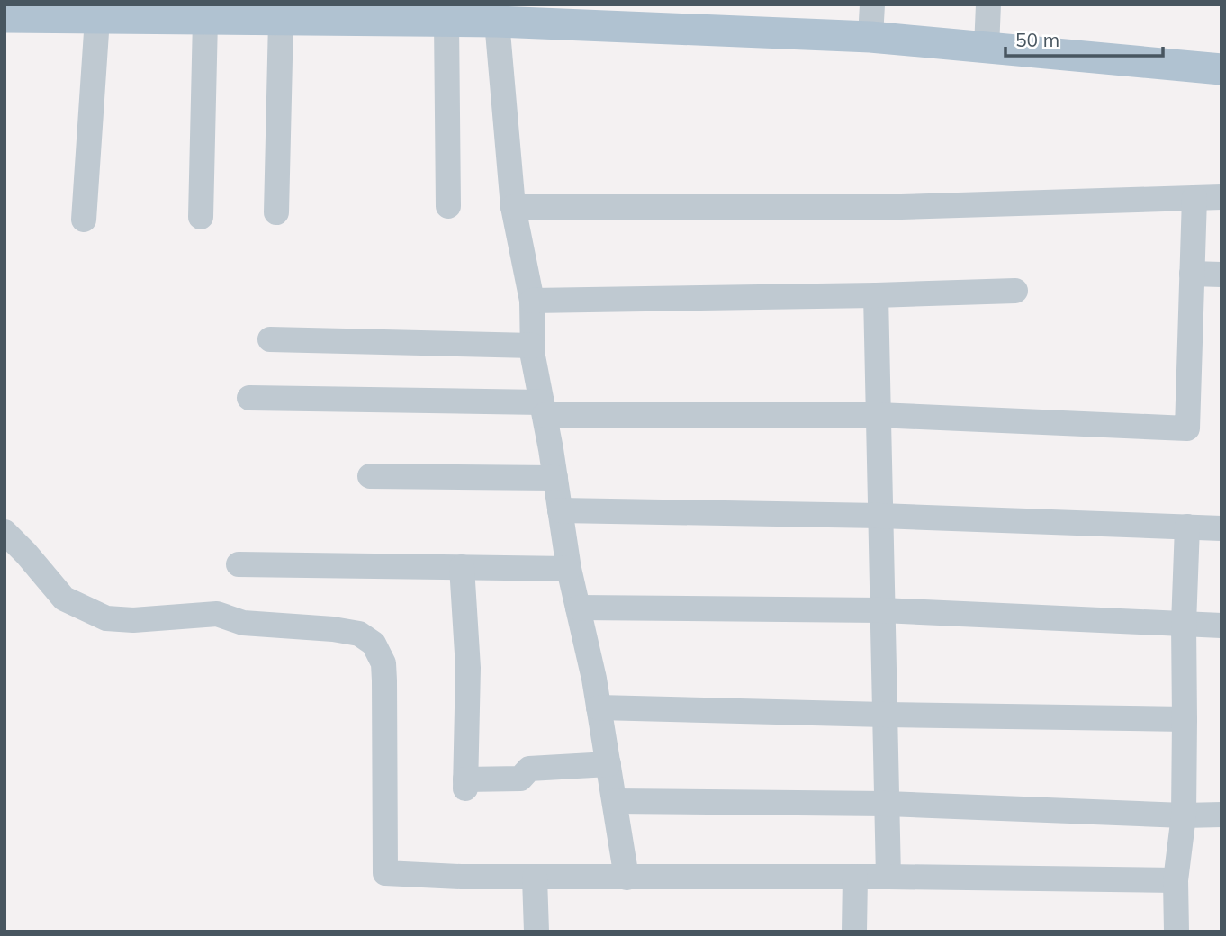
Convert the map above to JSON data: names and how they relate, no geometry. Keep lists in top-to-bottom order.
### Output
{
  "scale_bar": "50 m"
}
